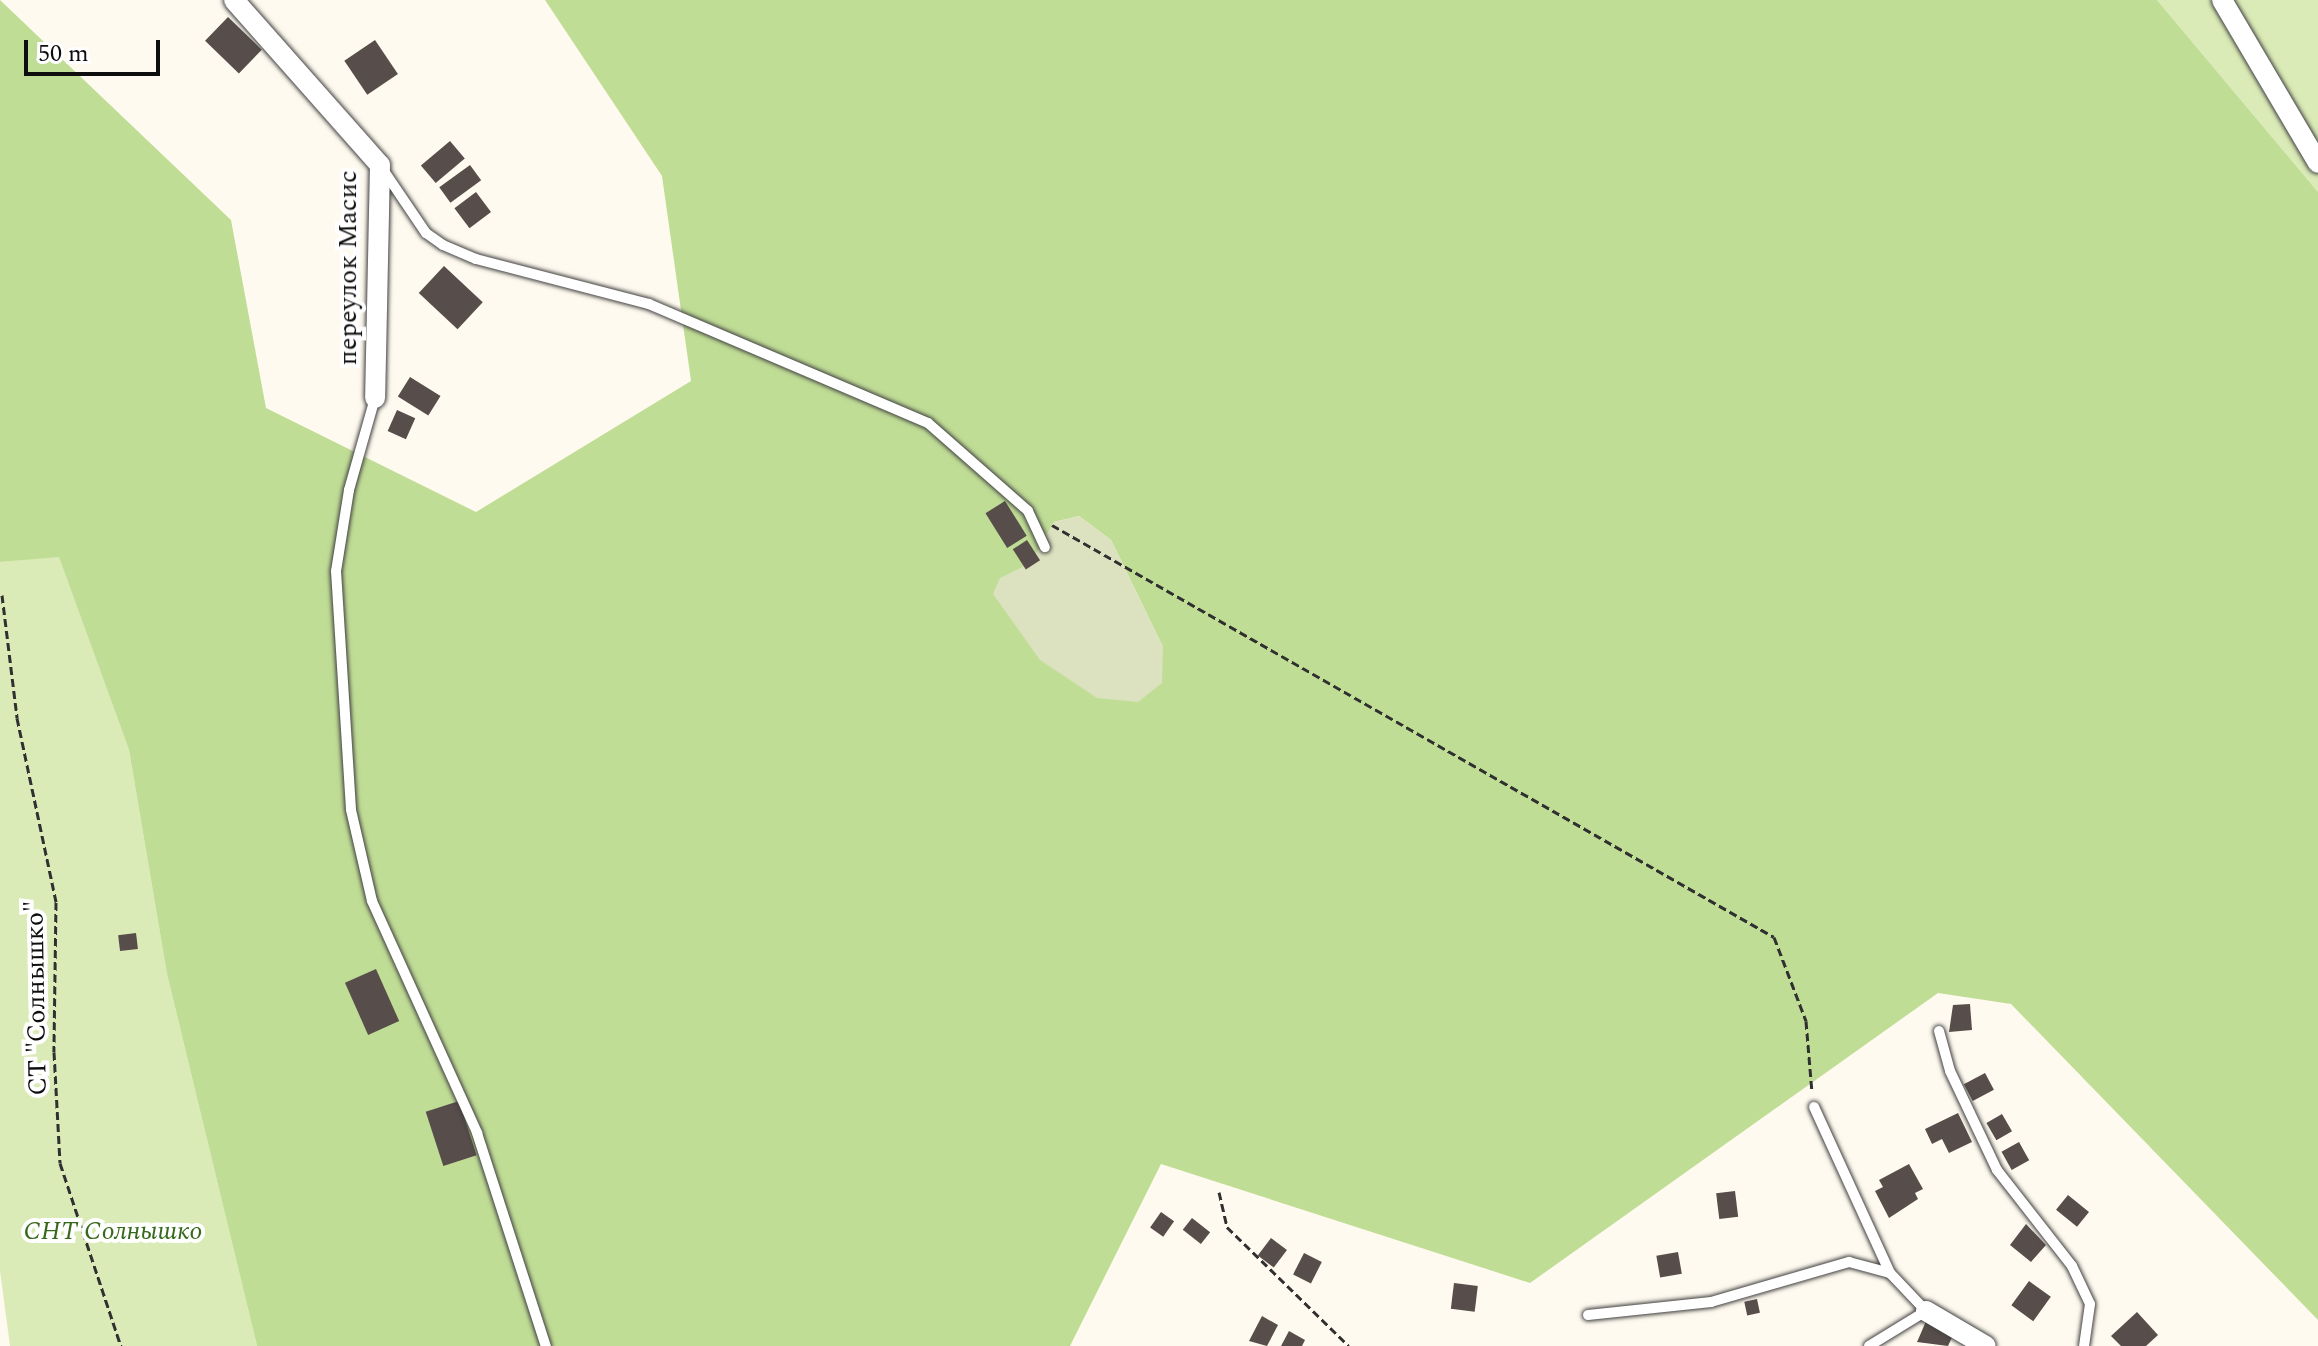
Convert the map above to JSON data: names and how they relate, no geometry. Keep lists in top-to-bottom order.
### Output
{
  "streets": {
    "street": ["переулок Масис"],
    "path": ["СТ \"Солнышко\""]
  },
  "parks": ["СНТ Солнышко"],
  "scale_bar": "50 m"
}
